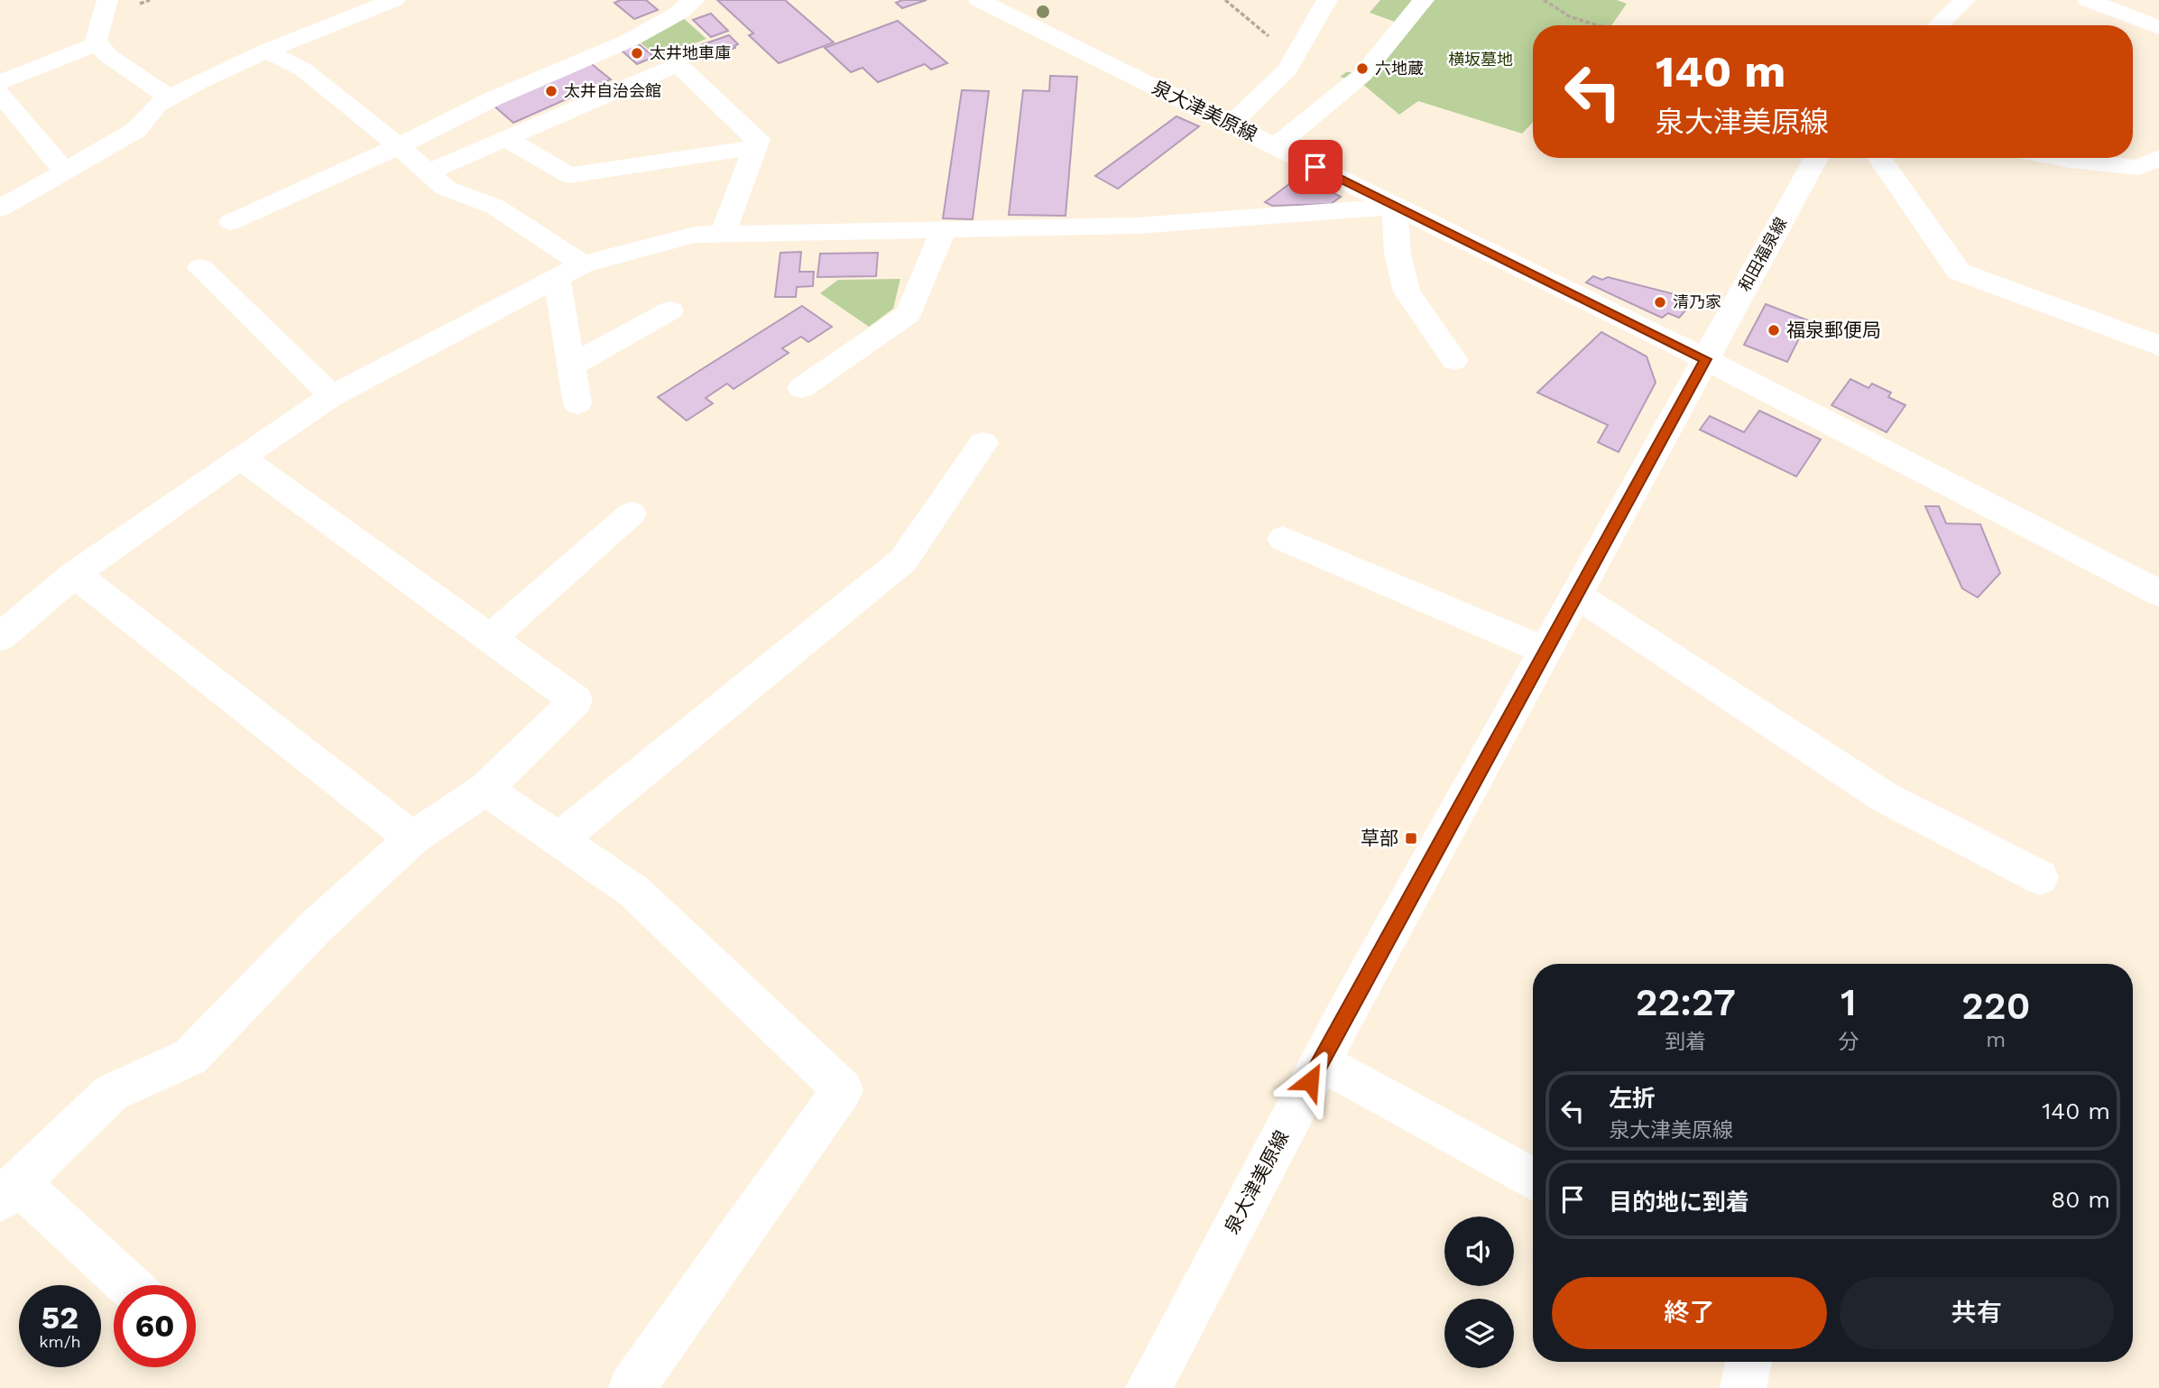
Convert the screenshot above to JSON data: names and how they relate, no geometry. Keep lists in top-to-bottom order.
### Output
{
  "streets": {
    "street": ["泉大津美原線", "和田福泉線"]
  },
  "crossings": [
    ["泉大津美原線", "和田福泉線"]
  ],
  "parks": ["横坂墓地"],
  "places": {
    "other": [
      "太井地車庫",
      "六地蔵",
      "太井自治会館",
      "清乃家",
      "福泉郵便局"
    ],
    "transit": ["草部"]
  },
  "page": {
    "turn": ["140 m", "泉大津美原線"],
    "eta": [
      "22:27",
      "到着",
      "1",
      "分",
      "220",
      "m"
    ],
    "list": [
      {
        "name": "左折",
        "note": "泉大津美原線",
        "value": "140 m"
      },
      {
        "name": "目的地に到着",
        "value": "80 m"
      }
    ],
    "buttons": ["終了", "共有"],
    "speed": "52 km/h",
    "limit": "60"
  }
}
